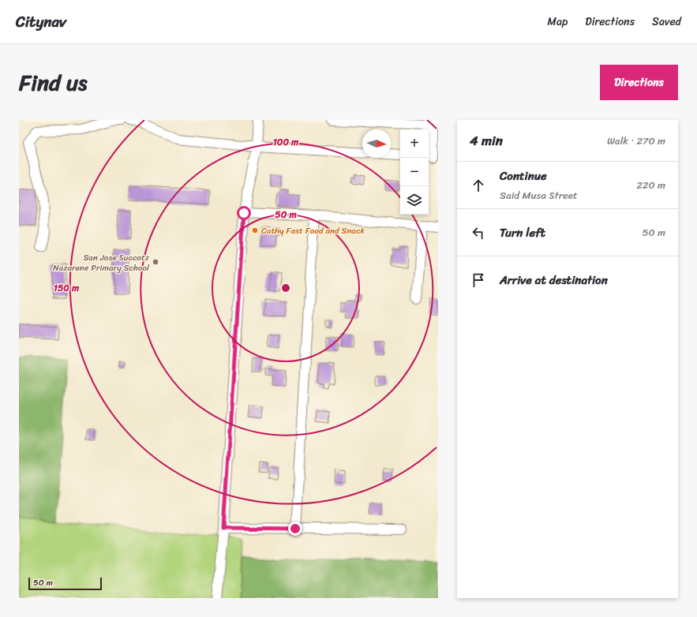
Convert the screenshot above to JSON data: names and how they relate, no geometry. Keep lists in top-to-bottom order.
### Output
{
  "places": ["Cathy Fast Food and Snack", "San Jose Succotz Nazarene Primary School"],
  "scale_bar": "50 m",
  "north": "right",
  "page": {
    "header": "Citynav",
    "nav": ["Map", "Directions", "Saved"],
    "title": "Find us",
    "buttons": "Directions",
    "heading": ["4 min", "Walk · 270 m"],
    "map_buttons": ["+", "−"],
    "list": [
      ["Continue", "Said Musa Street", "220 m"],
      ["Turn left", "50 m"],
      "Arrive at destination"
    ],
    "scale": "50 m"
  },
  "rings": ["100 m", "50 m", "150 m"]
}
